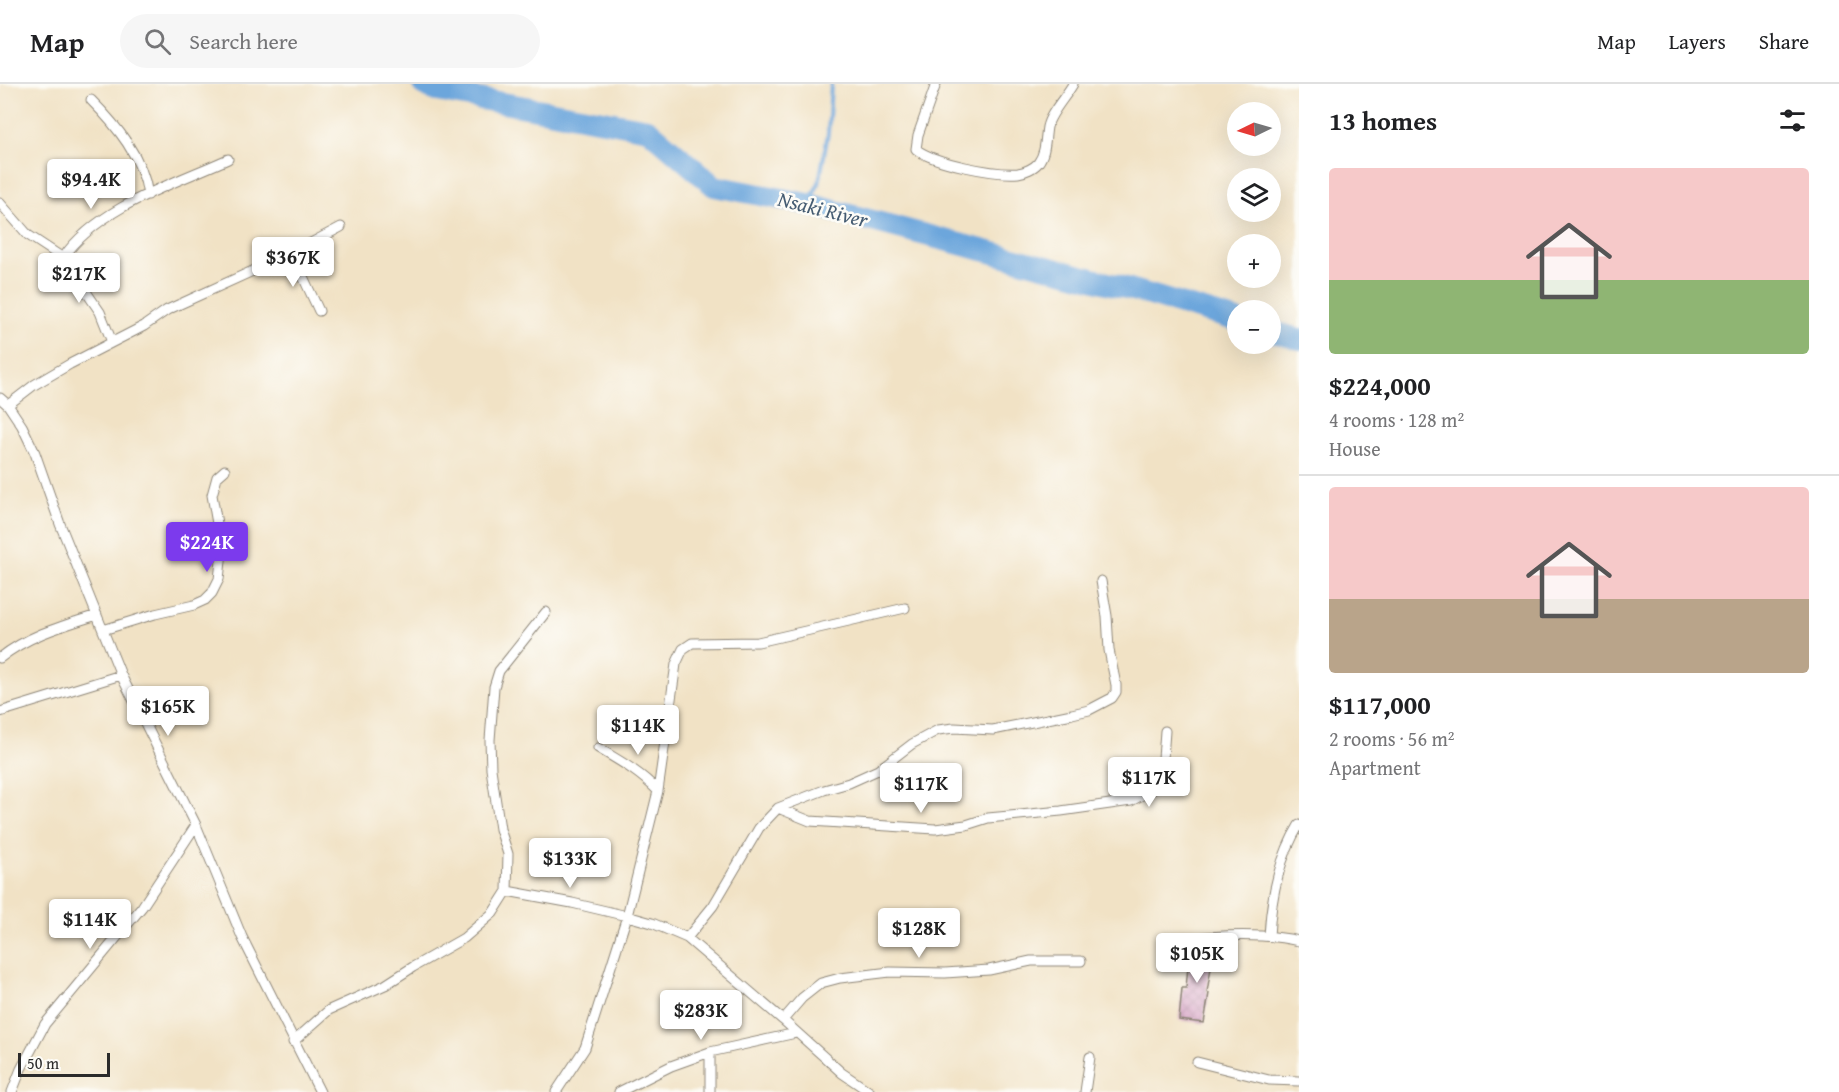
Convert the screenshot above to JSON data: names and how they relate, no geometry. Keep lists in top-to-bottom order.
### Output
{
  "water": ["Nsaki River"],
  "scale_bar": "50 m",
  "north": "left",
  "page": {
    "header": "Map",
    "search": "Search here",
    "nav": ["Map", "Layers", "Share"],
    "heading": "13 homes",
    "map_buttons": ["+", "−"],
    "list": [
      {
        "name": "$224,000",
        "note": "4 rooms · 128 m² · House"
      },
      {
        "name": "$117,000",
        "note": "2 rooms · 56 m² · Apartment"
      }
    ],
    "price": [
      "$94.4K",
      "$367K",
      "$217K",
      "$224K",
      "$165K",
      "$114K",
      "$117K",
      "$117K",
      "$133K",
      "$114K",
      "$128K",
      "$105K",
      "$283K"
    ],
    "scale": "50 m"
  }
}
